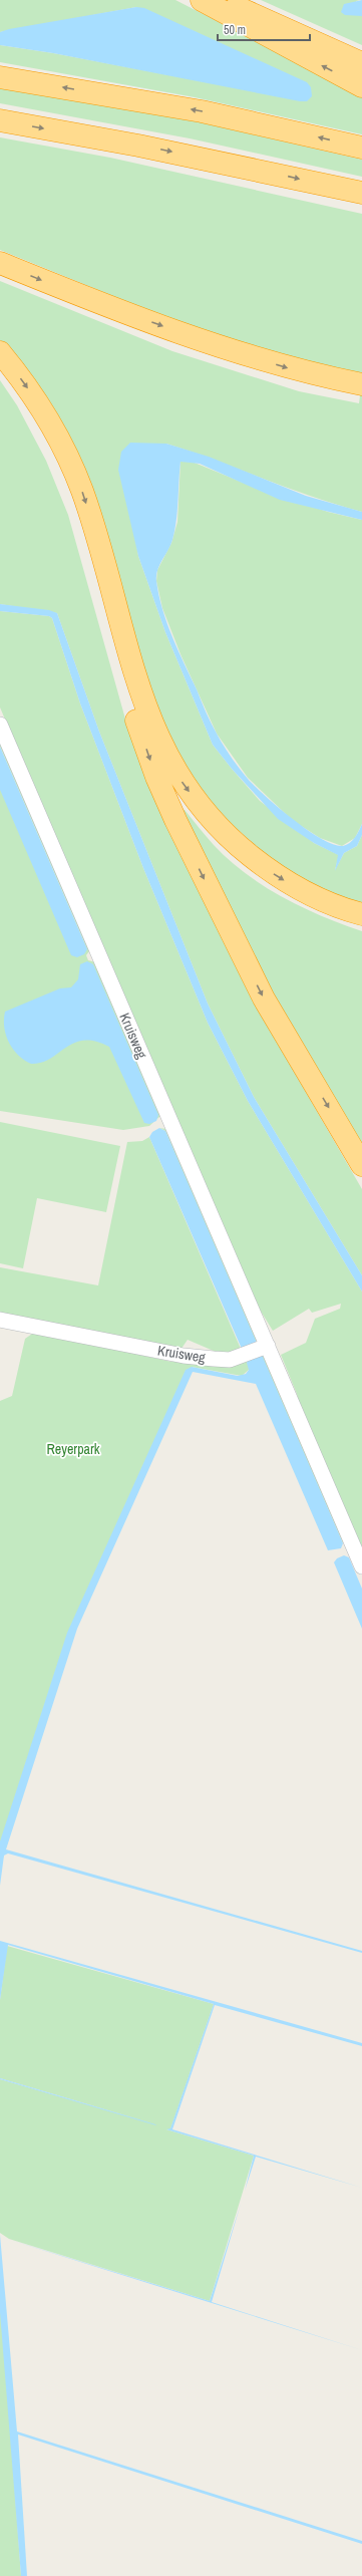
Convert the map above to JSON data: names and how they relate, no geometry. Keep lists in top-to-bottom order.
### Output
{
  "streets": {
    "street": ["Kruisweg"]
  },
  "parks": ["Reyerpark"],
  "scale_bar": "50 m"
}
